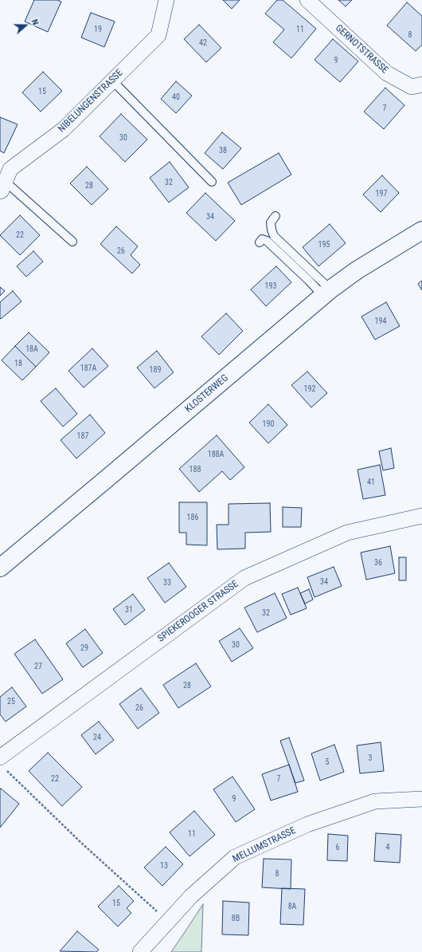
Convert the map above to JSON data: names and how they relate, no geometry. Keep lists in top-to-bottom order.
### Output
{
  "streets": {
    "street": [
      "GERNOTSTRASSE",
      "NIBELUNGENSTRASSE",
      "KLOSTERWEG",
      "SPIEKEROOGER STRASSE",
      "MELLUMSTRASSE"
    ]
  },
  "house_numbers": [
    "19",
    "11",
    "8",
    "42",
    "9",
    "15",
    "40",
    "7",
    "30",
    "38",
    "32",
    "28",
    "197",
    "34",
    "22",
    "195",
    "26",
    "193",
    "194",
    "18A",
    "18",
    "187A",
    "189",
    "192",
    "190",
    "187",
    "188A",
    "188",
    "41",
    "186",
    "36",
    "34",
    "33",
    "31",
    "32",
    "30",
    "29",
    "27",
    "28",
    "25",
    "26",
    "24",
    "3",
    "5",
    "22",
    "7",
    "9",
    "11",
    "6",
    "4",
    "13",
    "8",
    "15",
    "8A",
    "8B"
  ],
  "north": "right"
}
